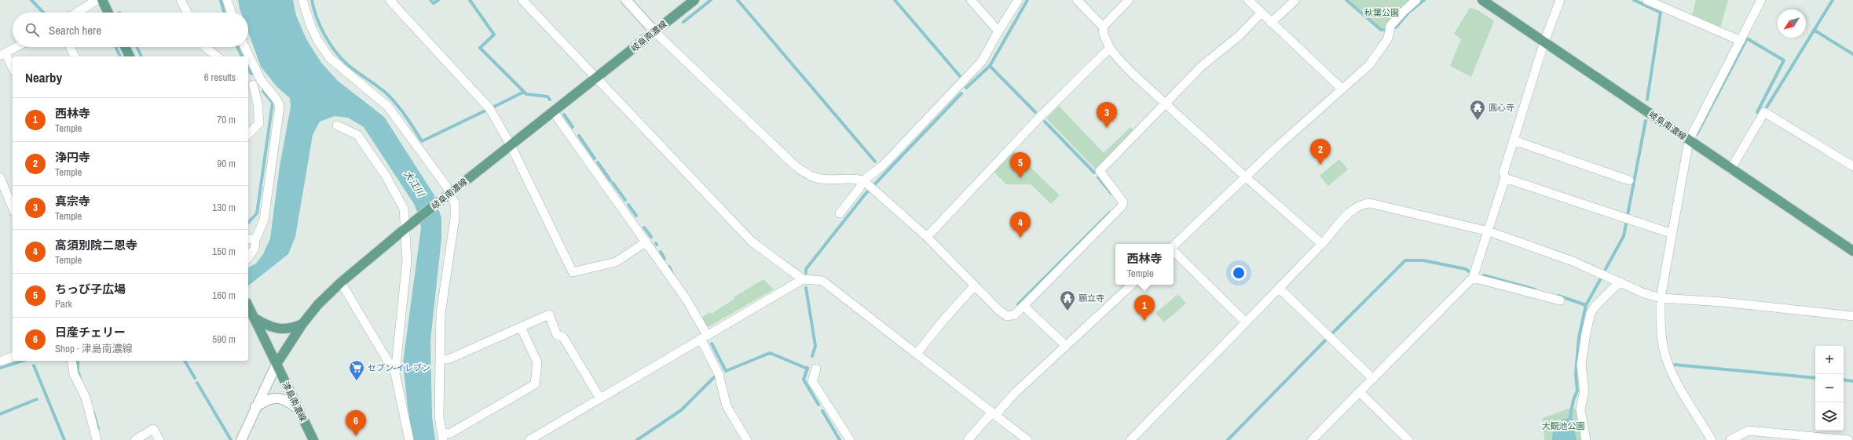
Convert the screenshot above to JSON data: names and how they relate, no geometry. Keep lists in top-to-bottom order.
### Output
{
  "streets": {
    "main road": ["岐阜南濃線", "津島南濃線"]
  },
  "crossings": [
    ["岐阜南濃線", "津島南濃線"]
  ],
  "water": ["大江川"],
  "parks": ["秋葉公園", "大観池公園"],
  "places": {
    "temple": ["圓心寺", "願立寺"],
    "supermarket": ["セブン-イレブン"]
  },
  "north": "bottom left",
  "page": {
    "search": "Search here",
    "heading": ["Nearby", "6 results"],
    "list": [
      {
        "mark": "1",
        "name": "西林寺",
        "note": "Temple",
        "value": "70 m"
      },
      {
        "mark": "2",
        "name": "浄円寺",
        "note": "Temple",
        "value": "90 m"
      },
      {
        "mark": "3",
        "name": "真宗寺",
        "note": "Temple",
        "value": "130 m"
      },
      {
        "mark": "4",
        "name": "高須別院二恩寺",
        "note": "Temple",
        "value": "150 m"
      },
      {
        "mark": "5",
        "name": "ちっび子広場",
        "note": "Park",
        "value": "160 m"
      },
      {
        "mark": "6",
        "name": "日産チェリー",
        "note": "Shop · 津島南濃線",
        "value": "590 m"
      }
    ],
    "pins": [
      "3",
      "2",
      "5",
      "4",
      "1",
      "6"
    ],
    "popup": ["西林寺", "Temple"],
    "map_buttons": ["+", "−"]
  }
}
